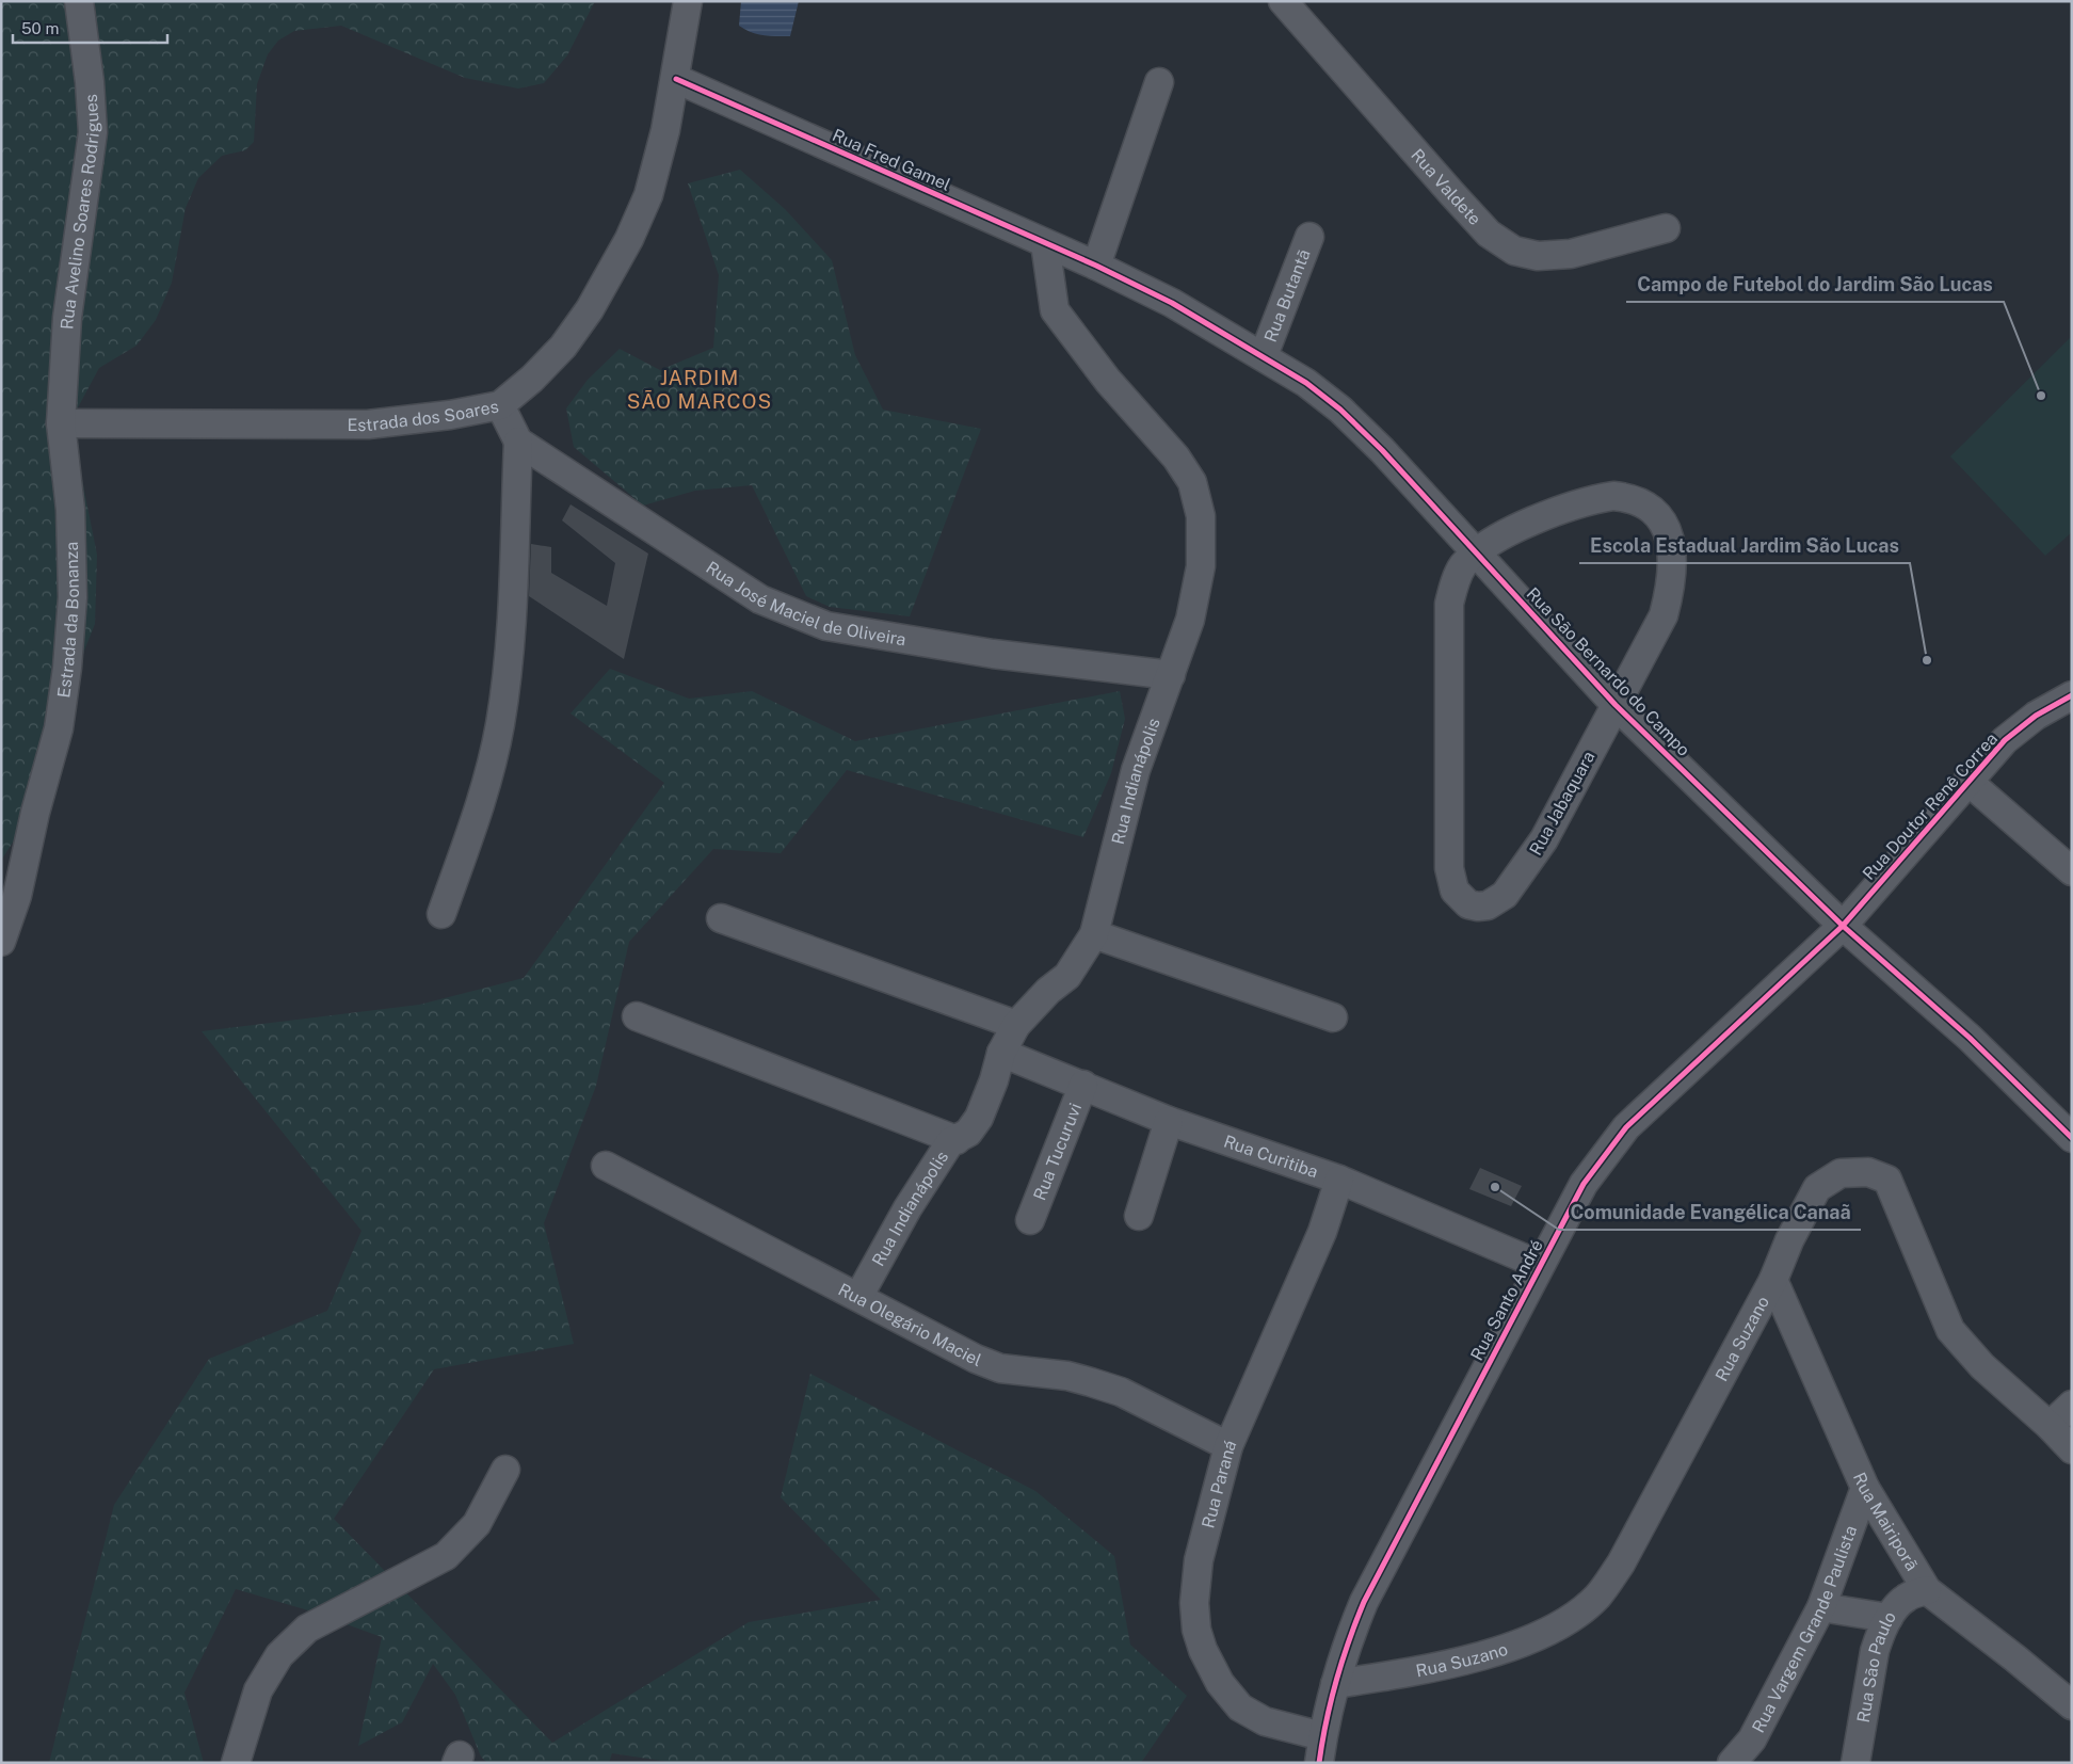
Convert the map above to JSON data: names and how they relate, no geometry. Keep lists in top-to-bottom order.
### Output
{
  "streets": {
    "street": [
      "Rua Fred Gamel",
      "Rua Valdete",
      "Rua Avelino Soares Rodrigues",
      "Rua Butantã",
      "Estrada dos Soares",
      "Rua José Maciel de Oliveira",
      "Estrada da Bonanza",
      "Rua São Bernardo do Campo",
      "Rua Indianápolis",
      "Rua Jabaquara",
      "Rua Doutor Renê Correa",
      "Rua Tucuruvi",
      "Rua Curitiba",
      "Rua Santo André",
      "Rua Olegário Maciel",
      "Rua Suzano",
      "Rua Paraná",
      "Rua Mairiporã",
      "Rua Vargem Grande Paulista",
      "Rua São Paulo"
    ]
  },
  "crossings": [
    ["Rua Fred Gamel", "Estrada dos Soares"],
    ["Rua Fred Gamel", "Rua São Bernardo do Campo"],
    ["Rua Fred Gamel", "Rua Indianápolis"],
    ["Rua Avelino Soares Rodrigues", "Estrada dos Soares"],
    ["Rua Avelino Soares Rodrigues", "Estrada da Bonanza"],
    ["Rua Butantã", "Rua São Bernardo do Campo"],
    ["Estrada dos Soares", "Rua José Maciel de Oliveira"],
    ["Estrada dos Soares", "Estrada da Bonanza"],
    ["Rua José Maciel de Oliveira", "Rua Indianápolis"],
    ["Rua São Bernardo do Campo", "Rua Jabaquara"],
    ["Rua São Bernardo do Campo", "Rua Doutor Renê Correa"],
    ["Rua São Bernardo do Campo", "Rua Santo André"],
    ["Rua Indianápolis", "Rua Curitiba"],
    ["Rua Indianápolis", "Rua Olegário Maciel"],
    ["Rua Doutor Renê Correa", "Rua Santo André"],
    ["Rua Tucuruvi", "Rua Curitiba"],
    ["Rua Curitiba", "Rua Santo André"],
    ["Rua Curitiba", "Rua Paraná"],
    ["Rua Santo André", "Rua Suzano"],
    ["Rua Santo André", "Rua Paraná"],
    ["Rua Olegário Maciel", "Rua Paraná"],
    ["Rua Suzano", "Rua Mairiporã"],
    ["Rua Mairiporã", "Rua Vargem Grande Paulista"],
    ["Rua Mairiporã", "Rua São Paulo"]
  ],
  "districts": ["JARDIM SÃO MARCOS"],
  "places": ["Campo de Futebol do Jardim São Lucas", "Escola Estadual Jardim São Lucas", "Comunidade Evangélica Canaã"],
  "scale_bar": "50 m"
}
